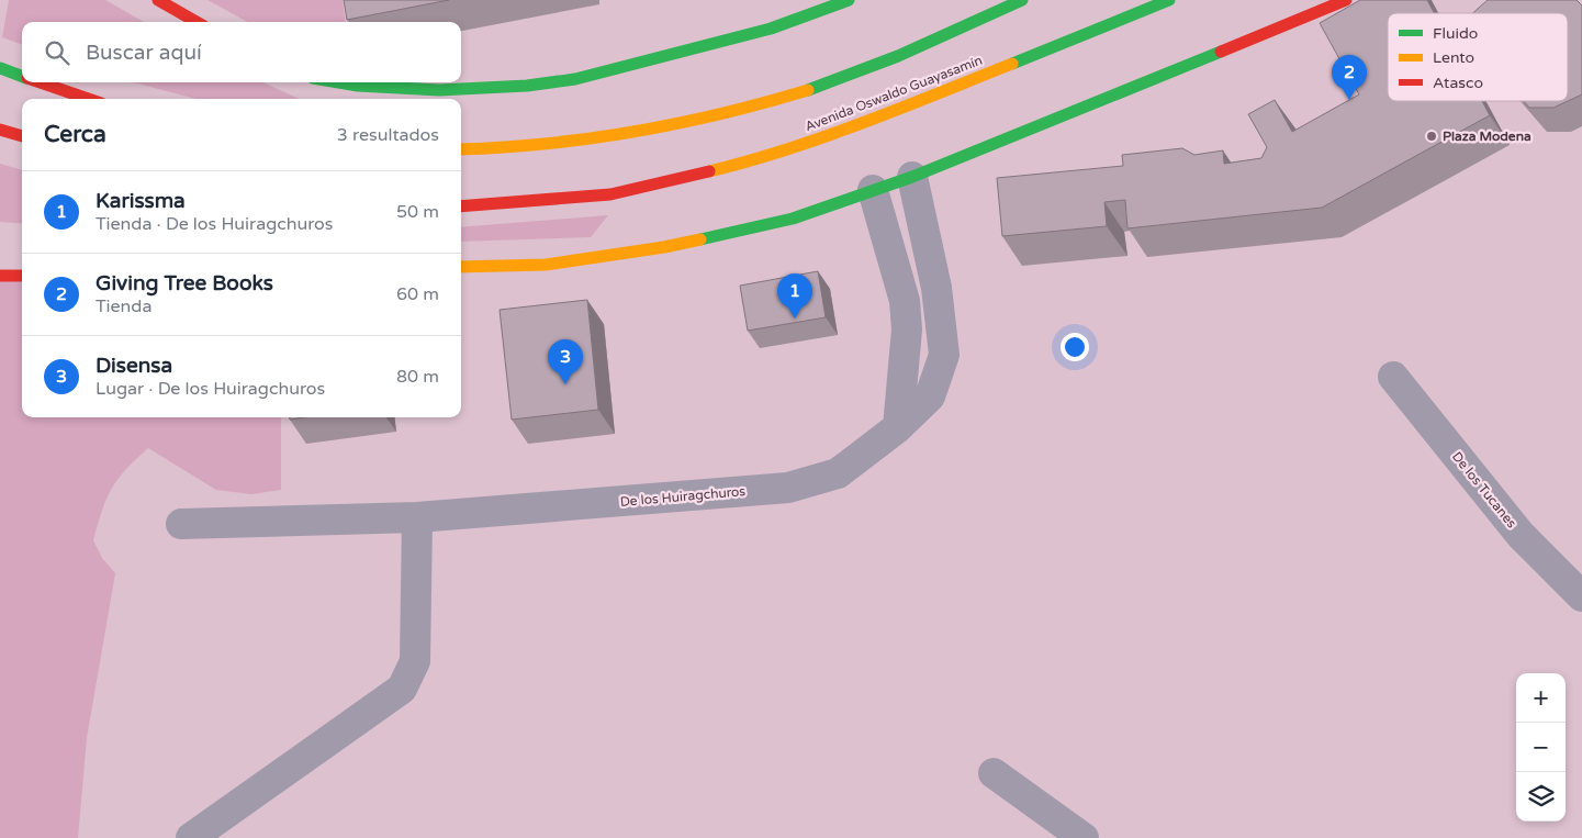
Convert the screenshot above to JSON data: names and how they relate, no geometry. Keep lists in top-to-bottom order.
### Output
{
  "streets": {
    "main road": ["Avenida Oswaldo Guayasamín"],
    "street": ["De los Tucanes", "De los Huiragchuros"]
  },
  "places": ["Plaza Modena"],
  "legend": ["Fluido", "Lento", "Atasco"],
  "page": {
    "search": "Buscar aquí",
    "pins": ["2", "1", "3"],
    "heading": ["Cerca", "3 resultados"],
    "list": [
      {
        "mark": "1",
        "name": "Karissma",
        "note": "Tienda · De los Huiragchuros",
        "value": "50 m"
      },
      {
        "mark": "2",
        "name": "Giving Tree Books",
        "note": "Tienda",
        "value": "60 m"
      },
      {
        "mark": "3",
        "name": "Disensa",
        "note": "Lugar · De los Huiragchuros",
        "value": "80 m"
      }
    ],
    "map_buttons": ["+", "−"]
  }
}
